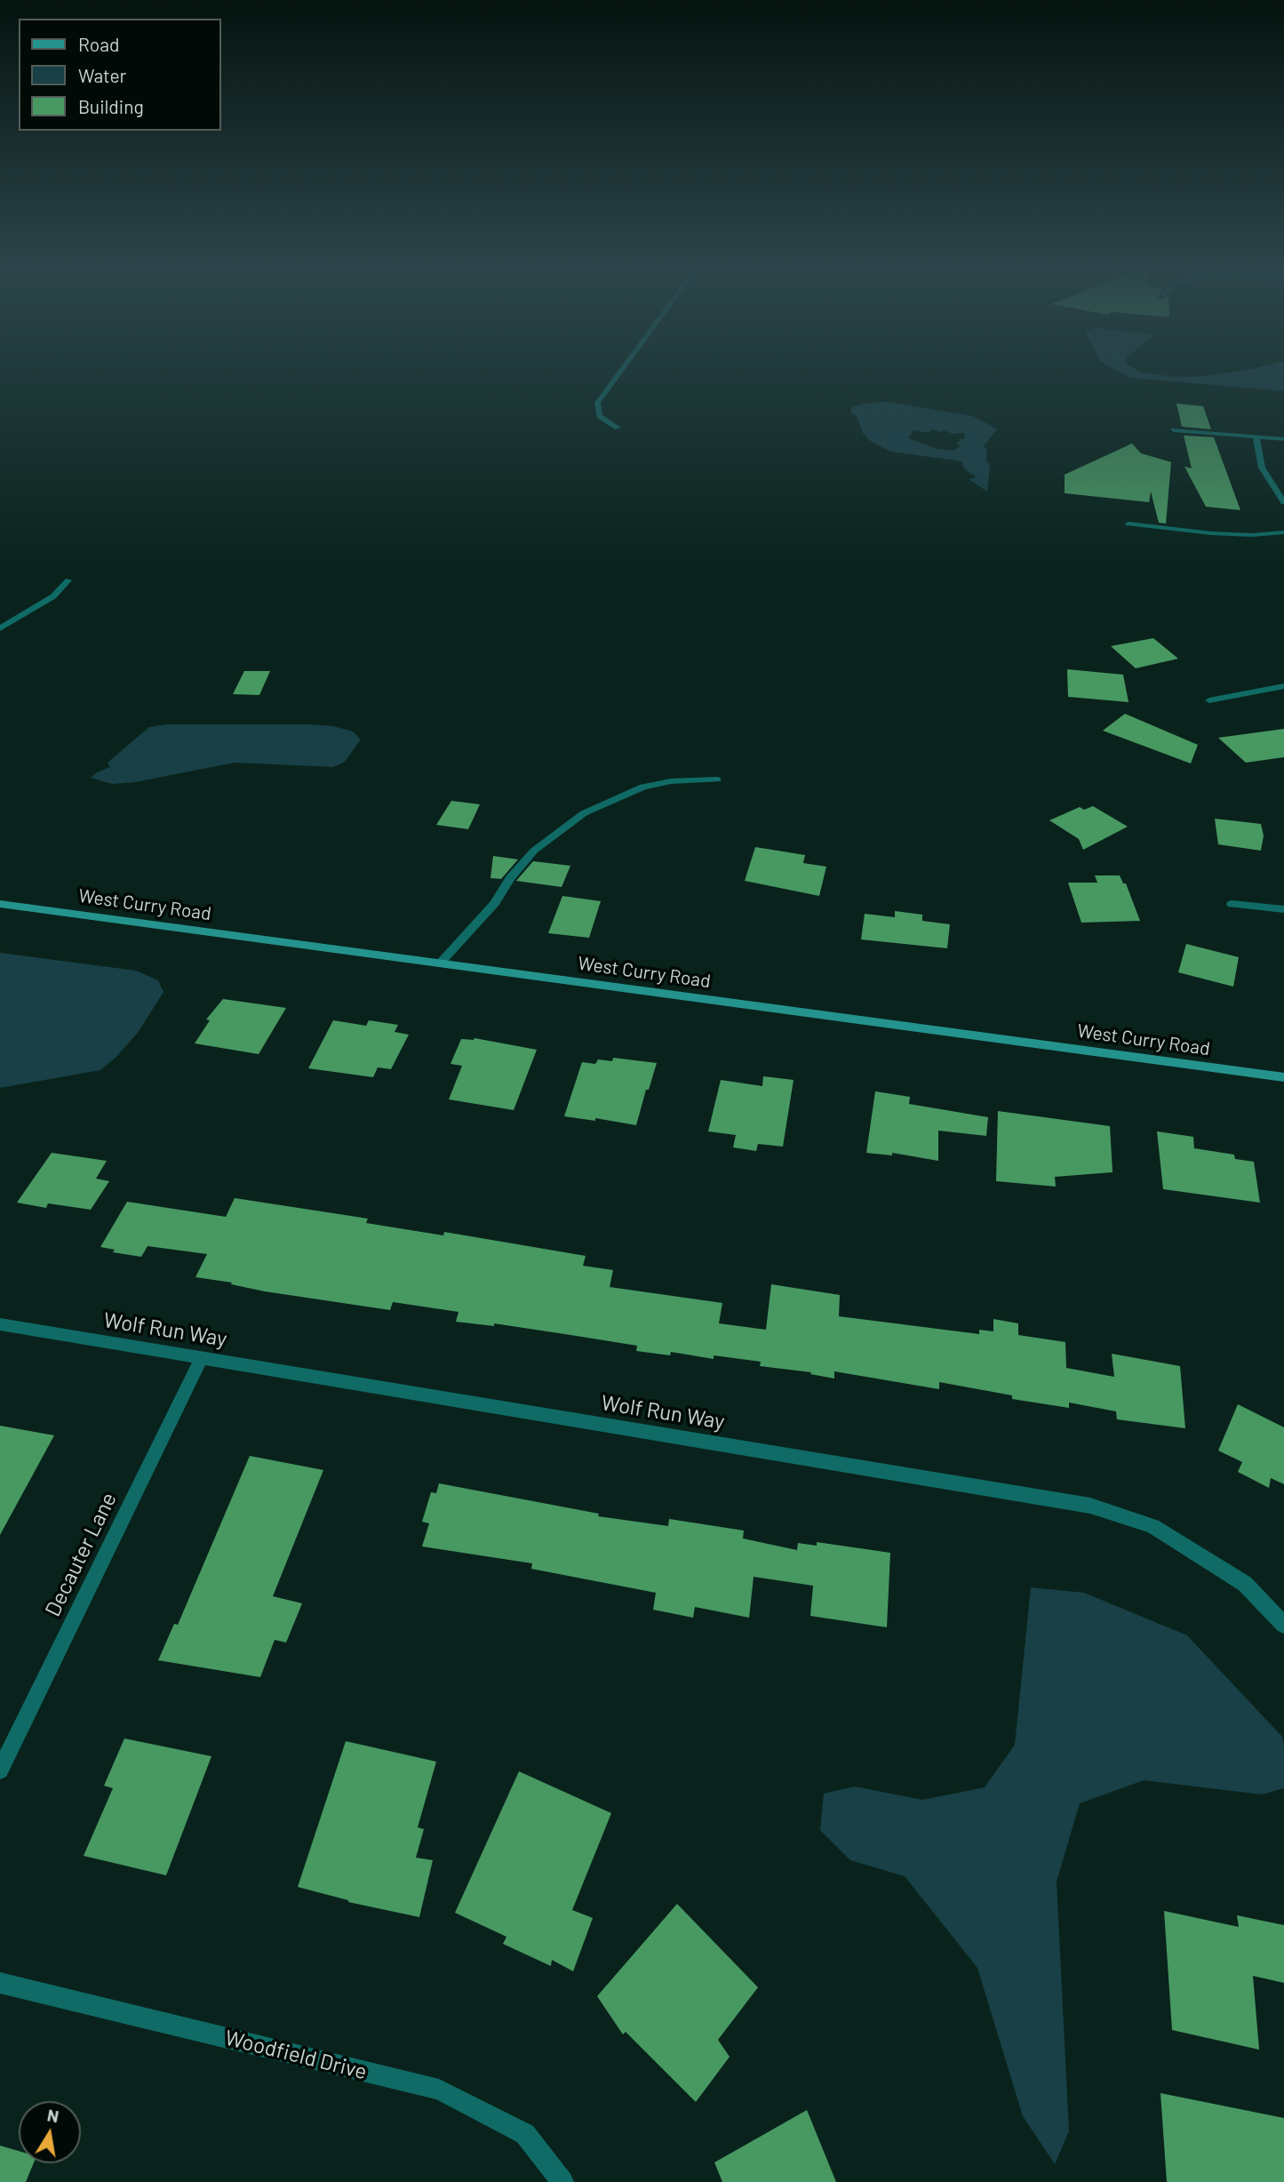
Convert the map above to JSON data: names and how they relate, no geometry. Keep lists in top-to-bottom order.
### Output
{
  "streets": {
    "street": [
      "West Curry Road",
      "Wolf Run Way",
      "Decauter Lane",
      "Woodfield Drive"
    ]
  },
  "crossings": [
    ["Wolf Run Way", "Decauter Lane"]
  ],
  "legend": ["Road", "Water", "Building"],
  "north": "top"
}
